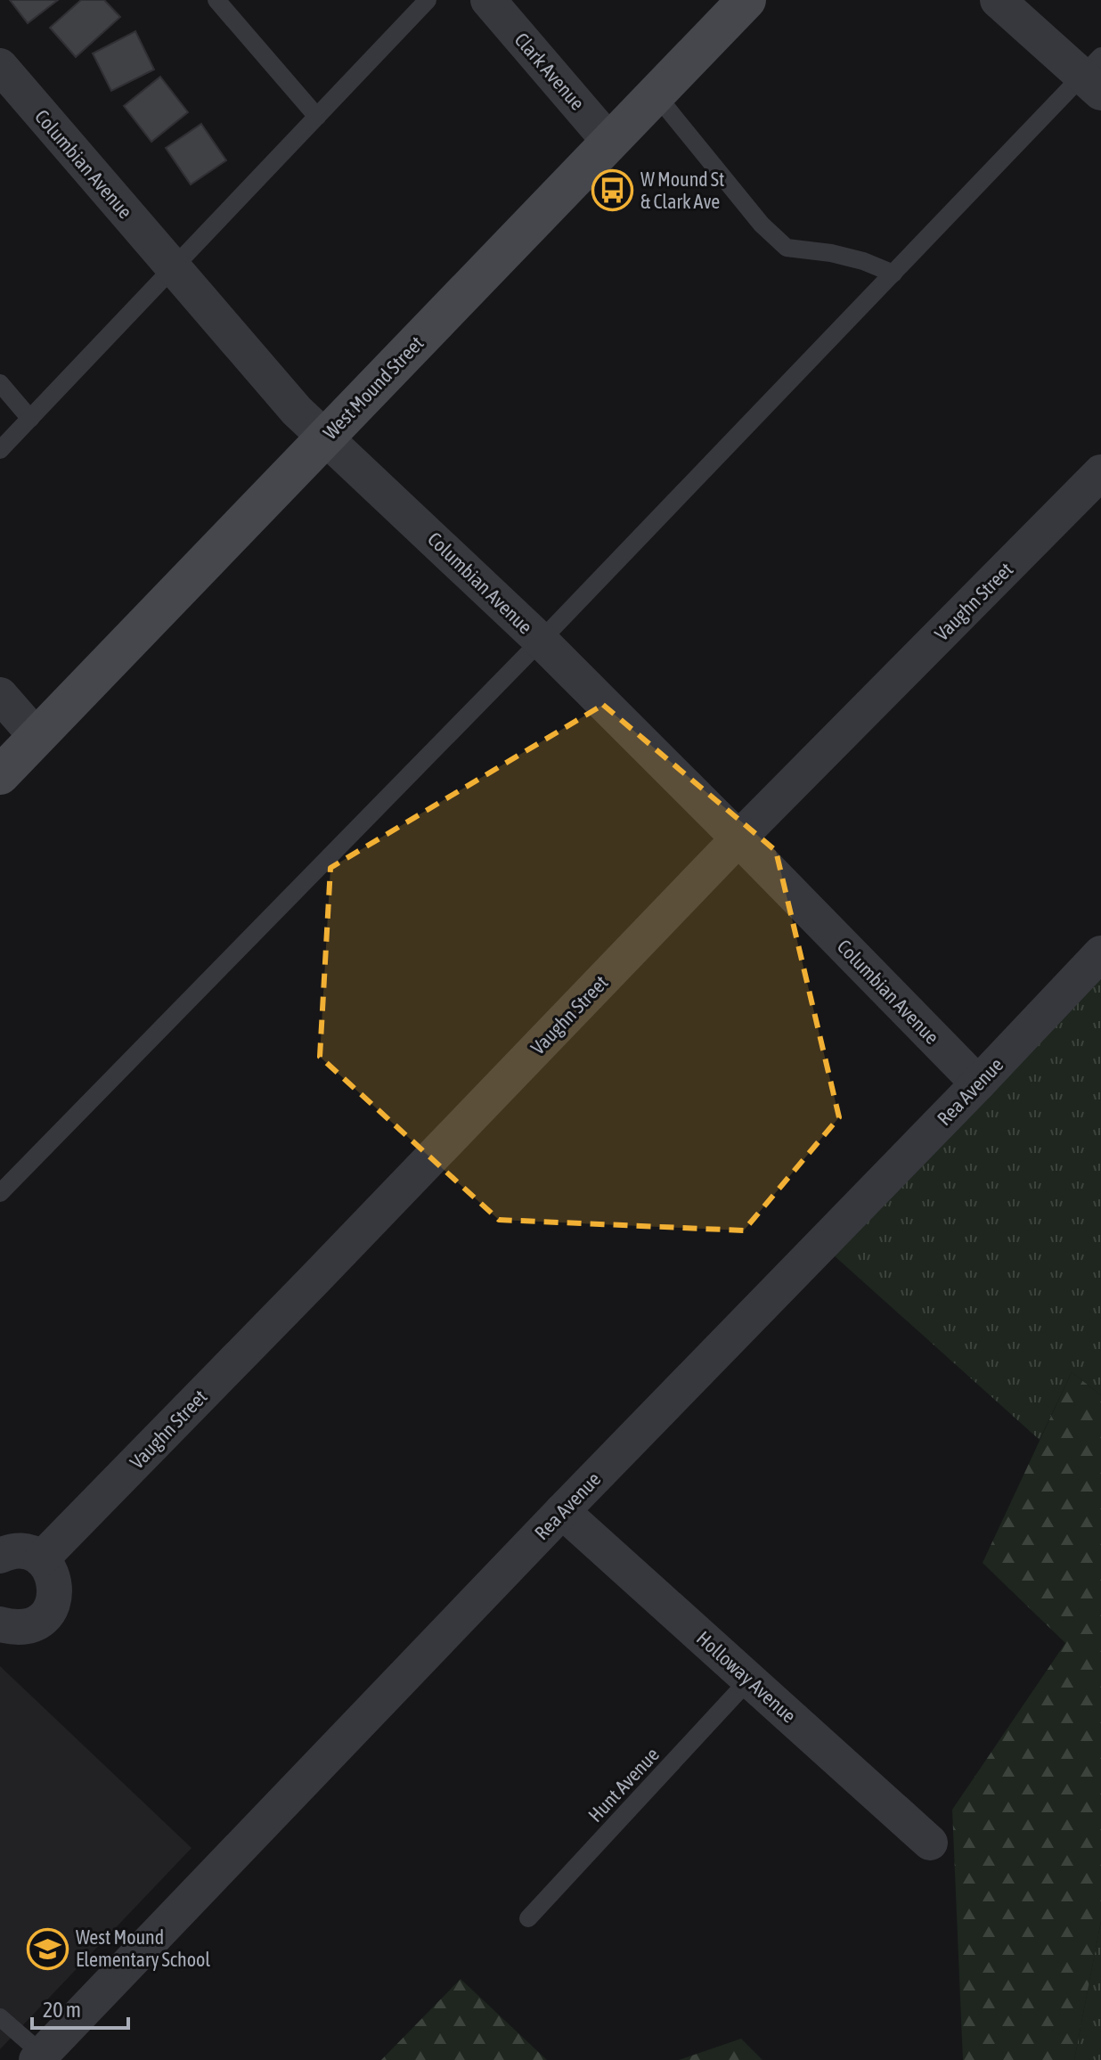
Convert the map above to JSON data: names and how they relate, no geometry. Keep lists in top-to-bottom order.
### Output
{
  "streets": {
    "street": [
      "Clark Avenue",
      "Columbian Avenue",
      "West Mound Street",
      "Vaughn Street",
      "Rea Avenue",
      "Holloway Avenue"
    ],
    "lane": ["Hunt Avenue"]
  },
  "crossings": [
    ["Clark Avenue", "West Mound Street"],
    ["Columbian Avenue", "West Mound Street"],
    ["Columbian Avenue", "Vaughn Street"],
    ["Columbian Avenue", "Rea Avenue"],
    ["Rea Avenue", "Holloway Avenue"],
    ["Holloway Avenue", "Hunt Avenue"]
  ],
  "places": {
    "bus stop": ["W Mound St & Clark Ave"],
    "school or university": ["West Mound Elementary School"]
  },
  "scale_bar": "20 m"
}
